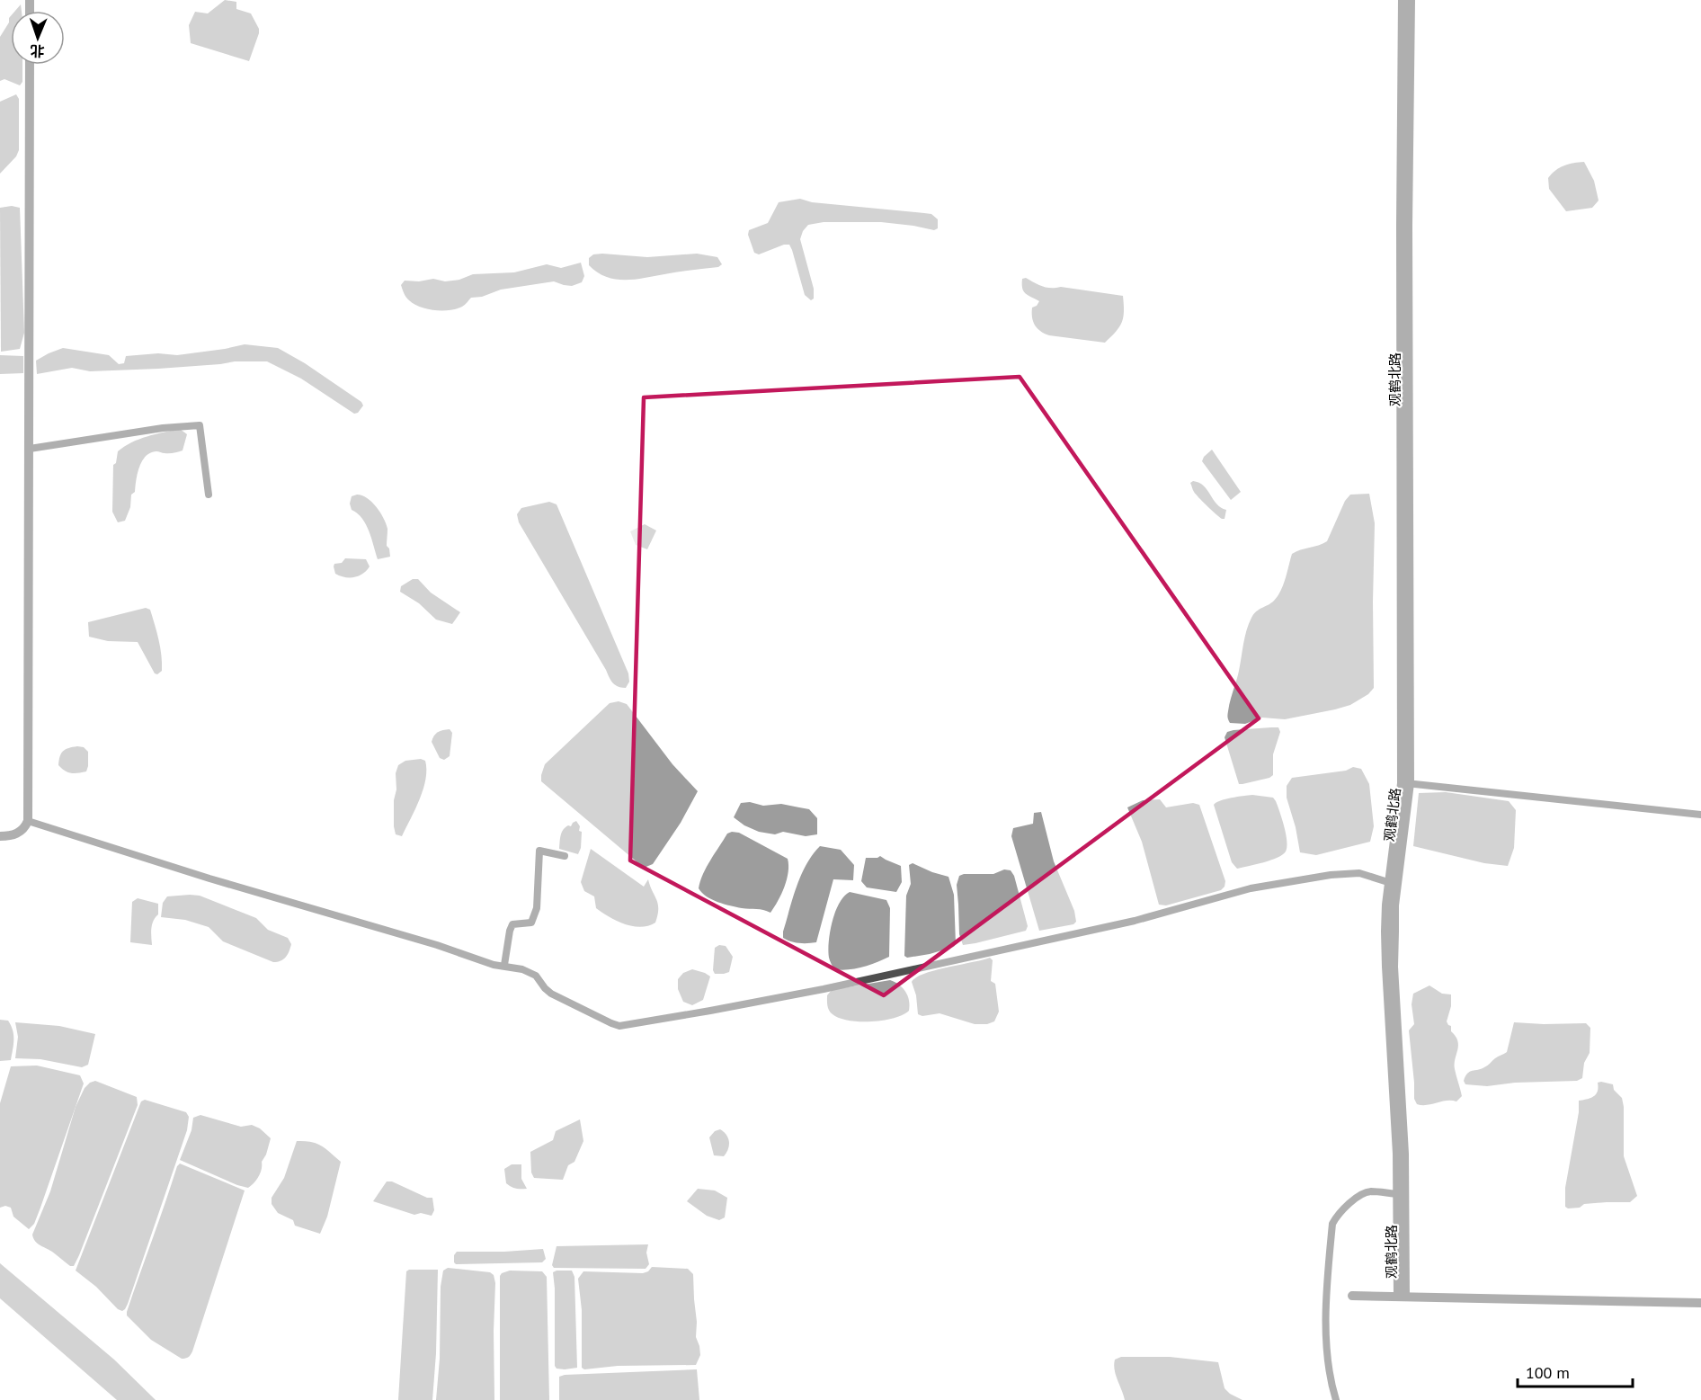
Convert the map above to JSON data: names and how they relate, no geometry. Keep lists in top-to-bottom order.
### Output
{
  "streets": {
    "street": ["观鹤北路"]
  },
  "scale_bar": "100 m",
  "north": "bottom"
}
